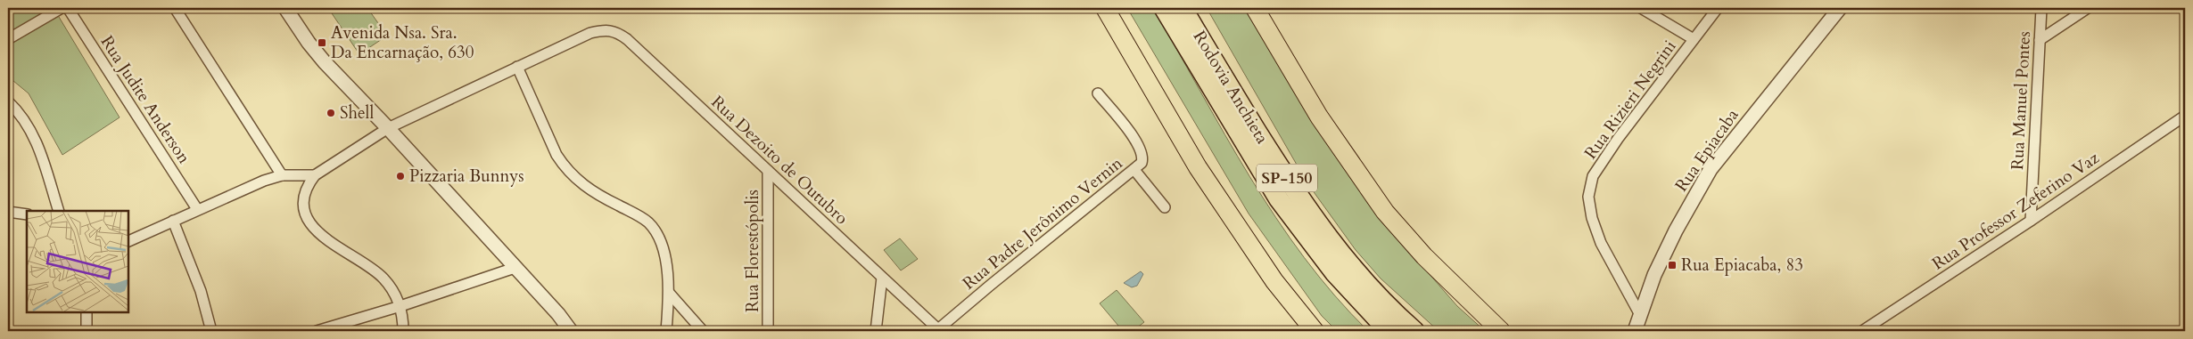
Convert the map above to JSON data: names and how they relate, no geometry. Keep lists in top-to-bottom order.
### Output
{
  "streets": {
    "highway": ["Rodovia Anchieta", "SP-150"],
    "street": [
      "Rua Judite Anderson",
      "Rua Rizieri Negrini",
      "Rua Manuel Pontes",
      "Rua Epiacaba",
      "Rua Dezoito de Outubro",
      "Rua Professor Zeferino Vaz",
      "Rua Padre Jerônimo Vernin",
      "Rua Florestópolis"
    ]
  },
  "crossings": [
    ["Rua Rizieri Negrini", "Rua Epiacaba"],
    ["Rua Manuel Pontes", "Rua Professor Zeferino Vaz"],
    ["Rua Dezoito de Outubro", "Rua Padre Jerônimo Vernin"],
    ["Rua Dezoito de Outubro", "Rua Florestópolis"]
  ],
  "places": {
    "transit": ["Avenida Nsa. Sra. Da Encarnação, 630", "Rua Epiacaba, 83"],
    "other": ["Shell", "Pizzaria Bunnys"]
  }
}
